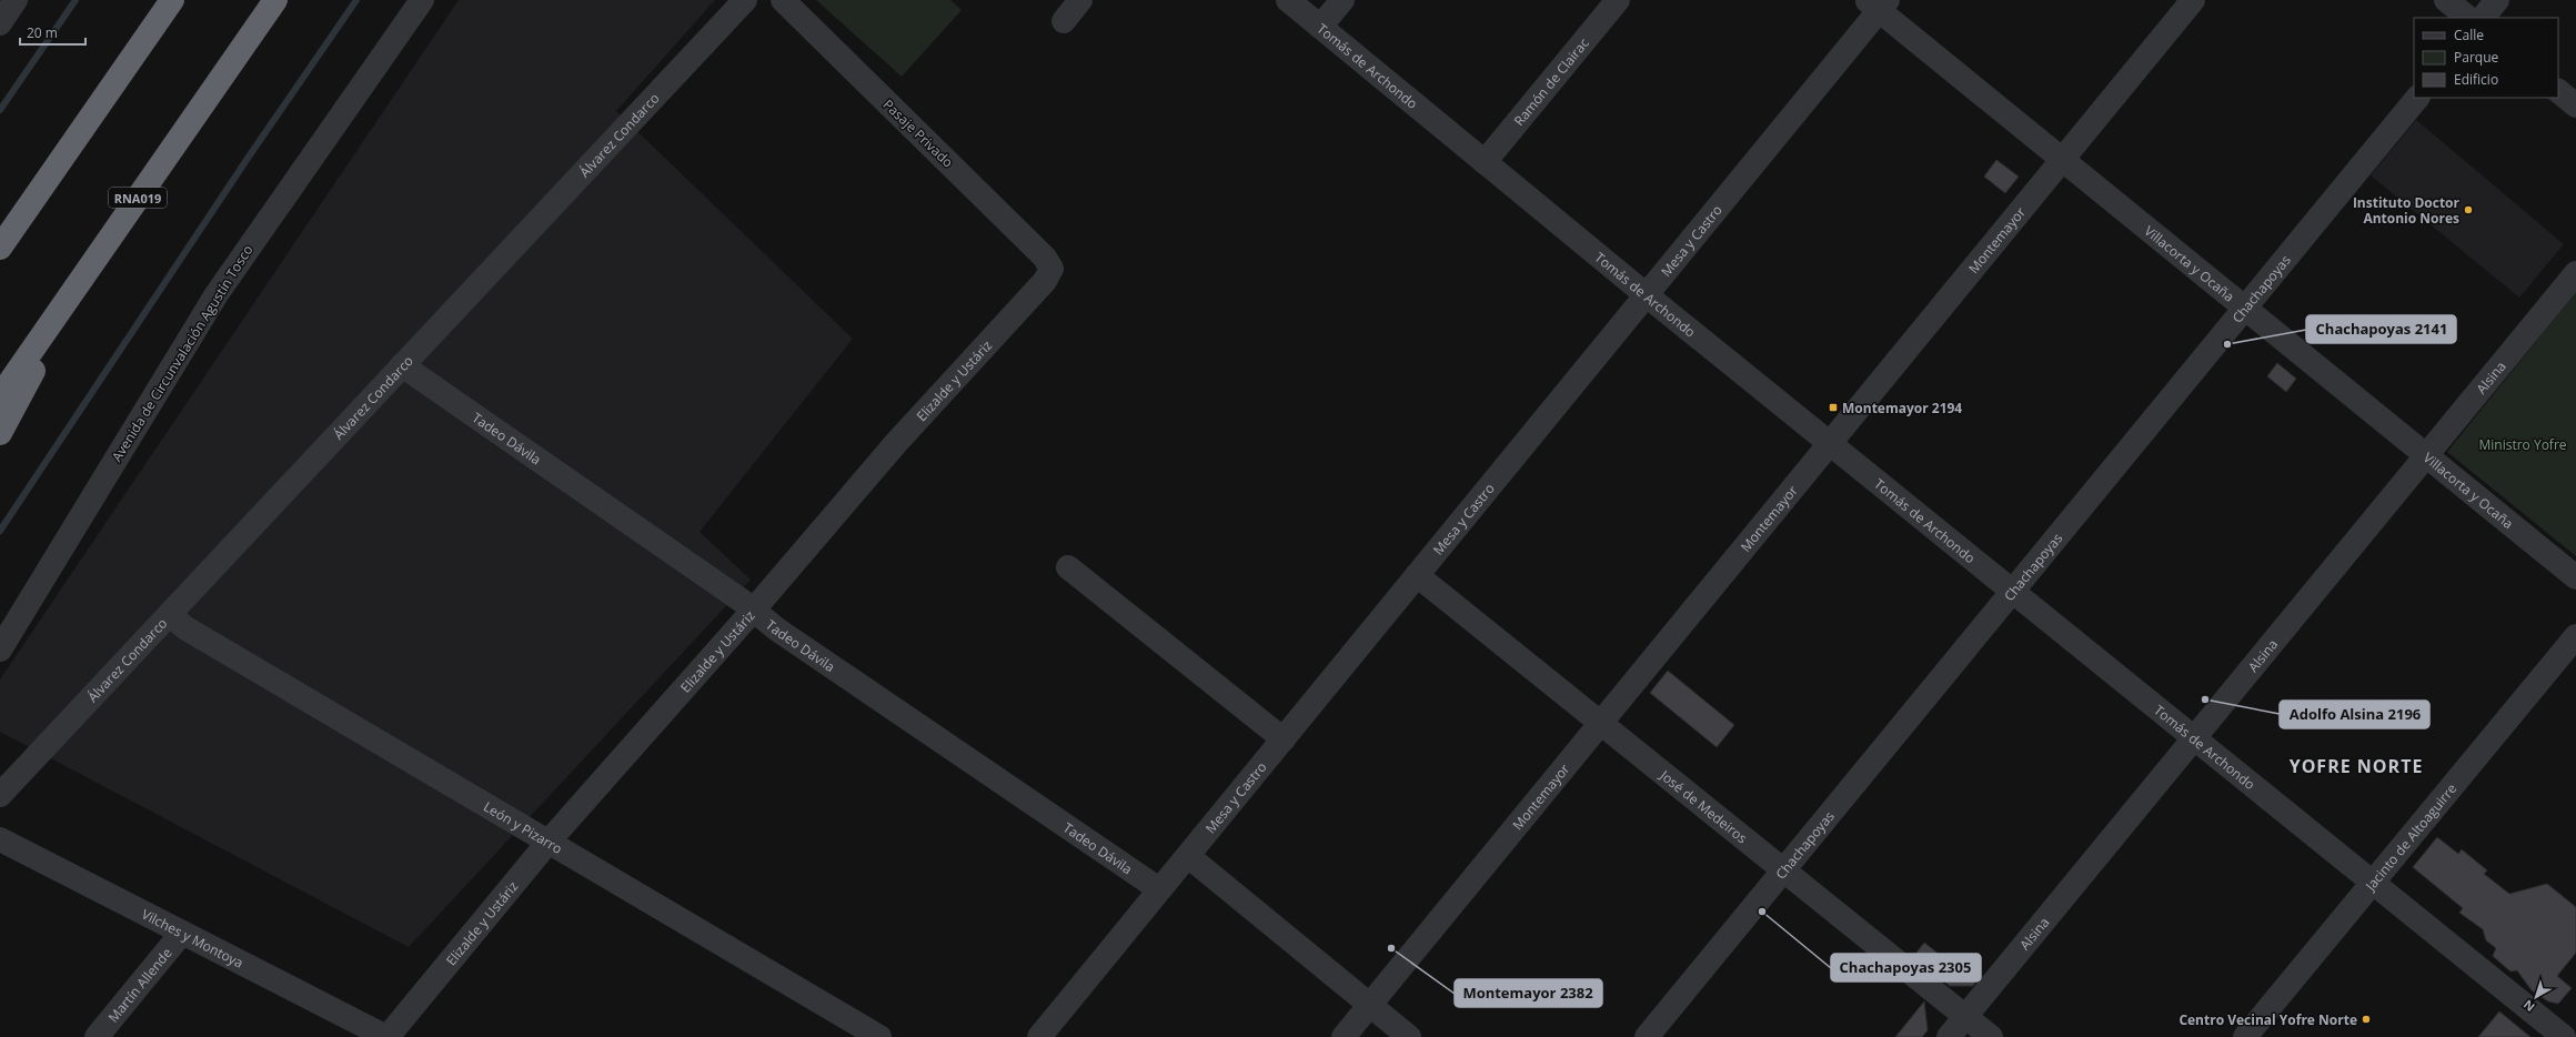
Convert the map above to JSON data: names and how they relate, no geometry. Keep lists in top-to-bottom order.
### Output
{
  "streets": {
    "highway": ["RNA019"],
    "street": [
      "Tomás de Archondo",
      "Ramón de Clairac",
      "Pasaje Privado",
      "Álvarez Condarco",
      "Mesa y Castro",
      "Montemayor",
      "Villacorta y Ocaña",
      "Chachapoyas",
      "Avenida de Circunvalación Agustín Tosco",
      "Alsina",
      "Elizalde y Ustáriz",
      "Tadeo Dávila",
      "José de Medeiros",
      "León y Pizarro",
      "Jacinto de Altoaguirre",
      "Vilches y Montoya",
      "Martín Allende"
    ]
  },
  "crossings": [
    ["Tomás de Archondo", "Ramón de Clairac"],
    ["Tomás de Archondo", "Mesa y Castro"],
    ["Tomás de Archondo", "Montemayor"],
    ["Tomás de Archondo", "Chachapoyas"],
    ["Tomás de Archondo", "Alsina"],
    ["Tomás de Archondo", "Jacinto de Altoaguirre"],
    ["Pasaje Privado", "Elizalde y Ustáriz"],
    ["Álvarez Condarco", "Tadeo Dávila"],
    ["Álvarez Condarco", "León y Pizarro"],
    ["Mesa y Castro", "Villacorta y Ocaña"],
    ["Mesa y Castro", "Tadeo Dávila"],
    ["Mesa y Castro", "José de Medeiros"],
    ["Montemayor", "Villacorta y Ocaña"],
    ["Montemayor", "José de Medeiros"],
    ["Villacorta y Ocaña", "Chachapoyas"],
    ["Villacorta y Ocaña", "Alsina"],
    ["Chachapoyas", "José de Medeiros"],
    ["Alsina", "José de Medeiros"],
    ["Elizalde y Ustáriz", "Tadeo Dávila"],
    ["Elizalde y Ustáriz", "León y Pizarro"],
    ["Elizalde y Ustáriz", "Vilches y Montoya"],
    ["Vilches y Montoya", "Martín Allende"]
  ],
  "districts": ["YOFRE NORTE"],
  "parks": ["Ministro Yofre"],
  "places": {
    "other": [
      "Instituto Doctor Antonio Nores",
      "Chachapoyas 2141",
      "Adolfo Alsina 2196",
      "Chachapoyas 2305",
      "Montemayor 2382",
      "Centro Vecinal Yofre Norte"
    ],
    "transit": ["Montemayor 2194"]
  },
  "legend": ["Calle", "Parque", "Edificio"],
  "scale_bar": "20 m",
  "north": "bottom left"
}
